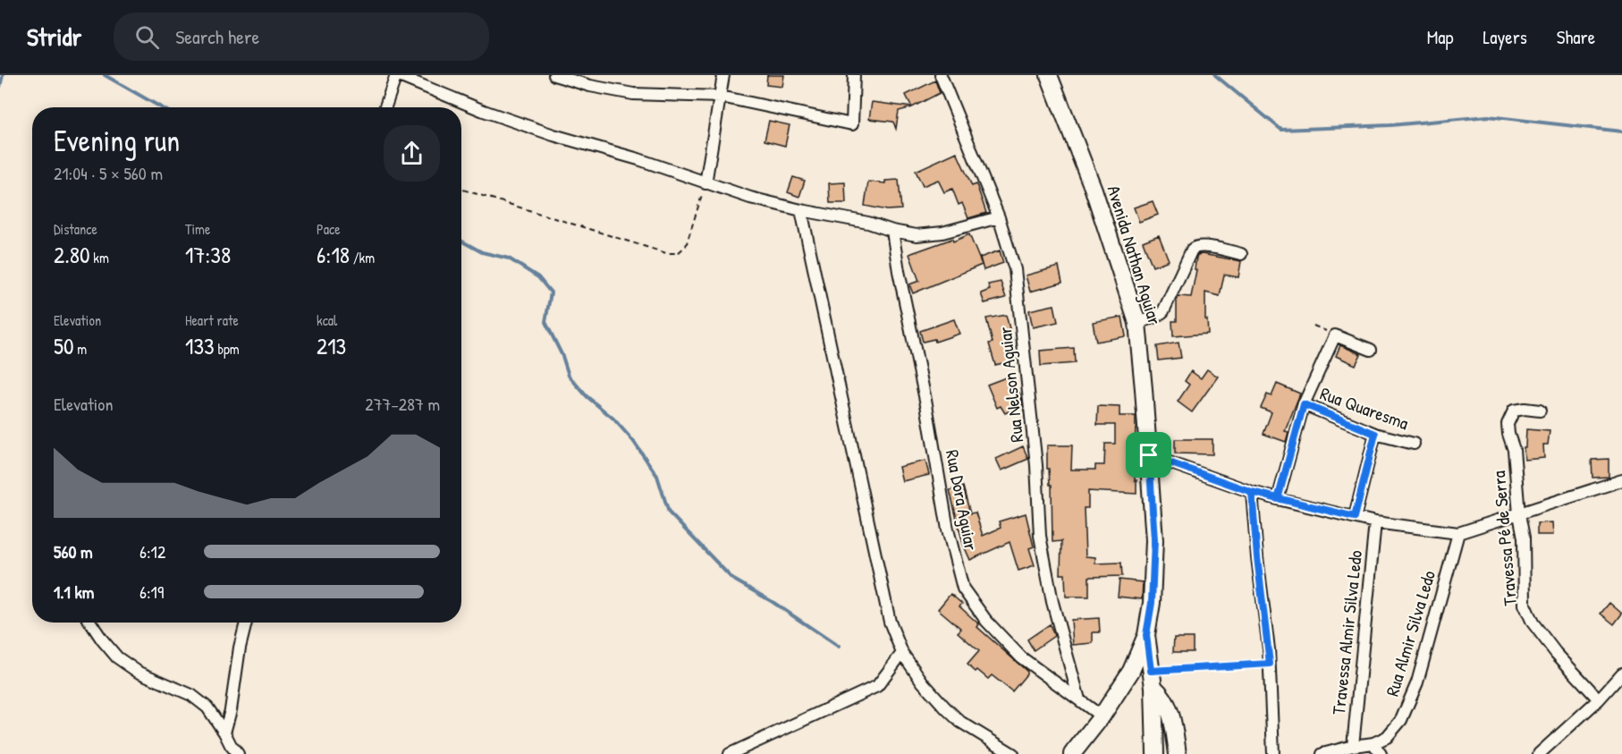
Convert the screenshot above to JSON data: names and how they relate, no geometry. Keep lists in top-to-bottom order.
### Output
{
  "streets": {
    "main road": ["Avenida Nathan Aguiar"],
    "street": [
      "Rua Nelson Aguiar",
      "Rua Quaresma",
      "Rua Dora Aguiar",
      "Travessa Pé de Serra",
      "Travessa Almir Silva Ledo",
      "Rua Almir Silva Ledo"
    ]
  },
  "crossings": [
    ["Avenida Nathan Aguiar", "Rua Dora Aguiar"],
    ["Rua Nelson Aguiar", "Rua Dora Aguiar"],
    ["Travessa Almir Silva Ledo", "Rua Almir Silva Ledo"]
  ],
  "page": {
    "header": "Stridr",
    "search": "Search here",
    "nav": ["Map", "Layers", "Share"],
    "heading": ["Evening run", "21:04 · 5 × 560 m"],
    "stats": [
      ["Distance", "2.80 km"],
      ["Time", "17:38"],
      ["Pace", "6:18 /km"],
      ["Elevation", "50 m"],
      ["Heart rate", "133 bpm"],
      ["kcal", "213"]
    ],
    "chart": ["Elevation", "277–287 m"],
    "list": [
      {
        "name": "560 m",
        "note": "6:12"
      },
      {
        "name": "1.1 km",
        "note": "6:19"
      }
    ]
  }
}
